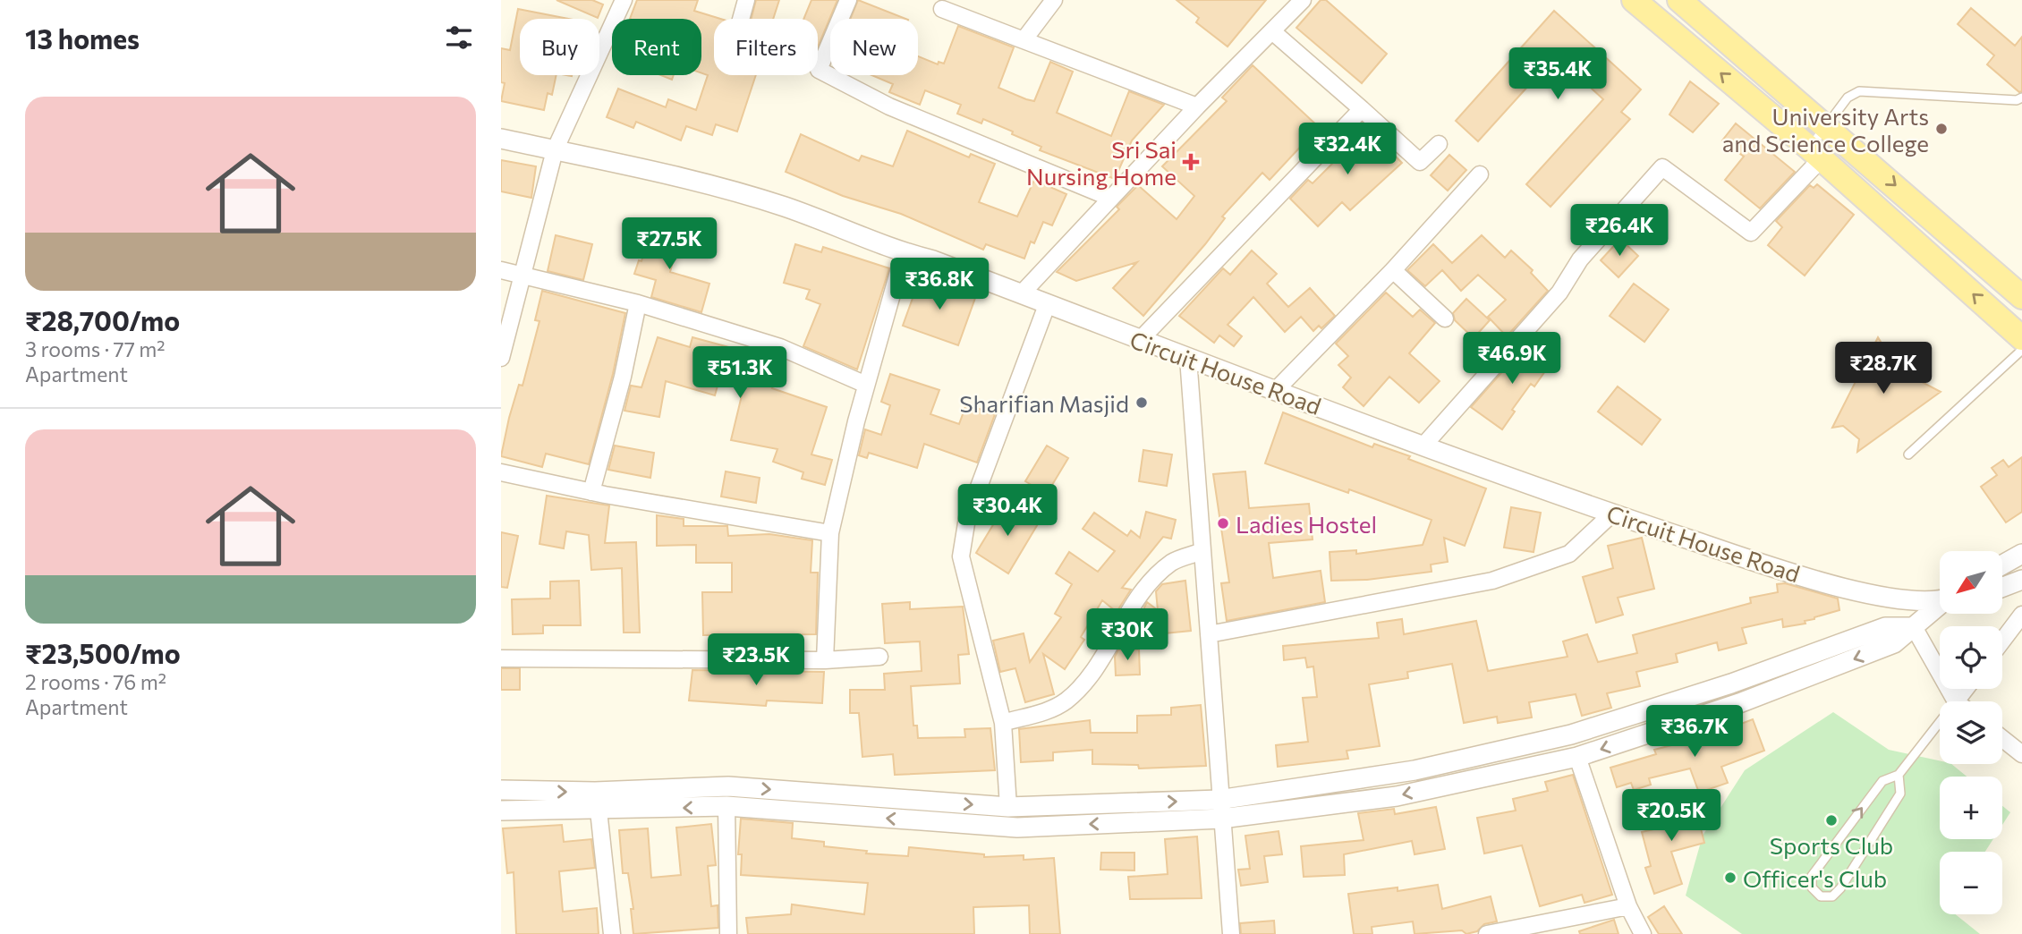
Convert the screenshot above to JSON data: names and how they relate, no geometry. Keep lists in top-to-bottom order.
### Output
{
  "streets": {
    "street": ["Circuit House Road"]
  },
  "places": {
    "other": [
      "University Arts and Science College",
      "Sharifian Masjid",
      "Ladies Hostel",
      "Sports Club",
      "Officer's Club"
    ],
    "health": ["Sri Sai Nursing Home"]
  },
  "north": "bottom left",
  "page": {
    "heading": "13 homes",
    "chip": [
      "Buy",
      "Rent",
      "Filters",
      "New"
    ],
    "price": [
      "₹35.4K",
      "₹32.4K",
      "₹26.4K",
      "₹27.5K",
      "₹36.8K",
      "₹46.9K",
      "₹28.7K",
      "₹51.3K",
      "₹30.4K",
      "₹30K",
      "₹23.5K",
      "₹36.7K",
      "₹20.5K"
    ],
    "list": [
      {
        "name": "₹28,700/mo",
        "note": "3 rooms · 77 m² · Apartment"
      },
      {
        "name": "₹23,500/mo",
        "note": "2 rooms · 76 m² · Apartment"
      }
    ],
    "map_buttons": ["+", "−"]
  }
}
